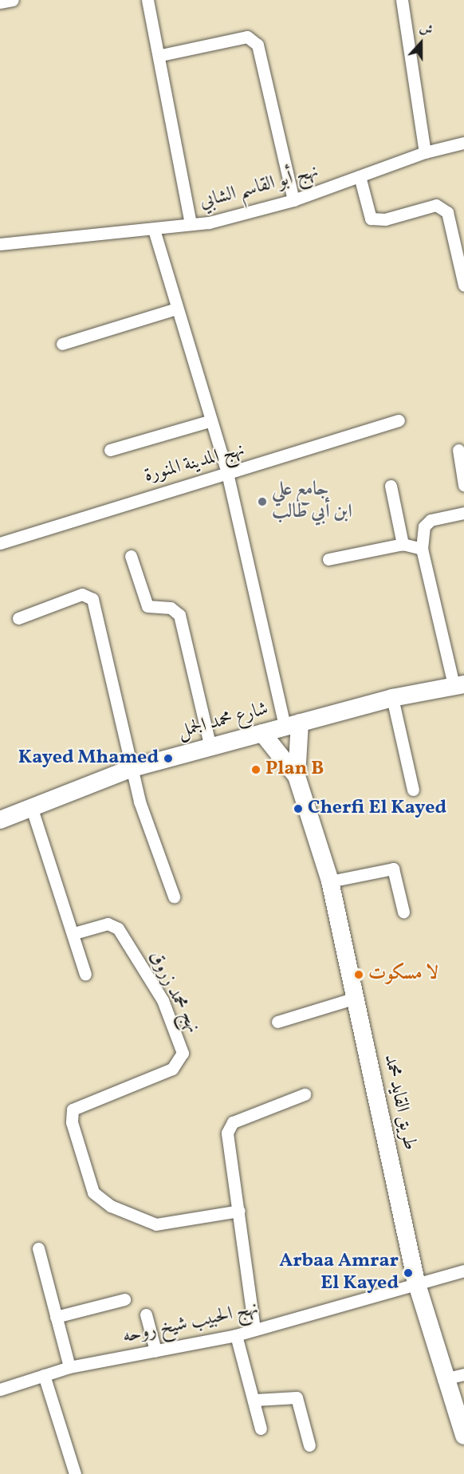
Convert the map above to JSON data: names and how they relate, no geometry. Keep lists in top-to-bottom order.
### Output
{
  "streets": {
    "street": [
      "نهج أبو القاسم الشابي",
      "نهج المدينة المنورة",
      "شارع محمد الجمل",
      "نهج محمد زروق",
      "طريق القايد محمد",
      "نهج الحبيب شيخ روحه"
    ]
  },
  "crossings": [
    ["شارع محمد الجمل", "طريق القايد محمد"],
    ["طريق القايد محمد", "نهج الحبيب شيخ روحه"]
  ],
  "places": [
    "جامع علي ابن أبي طالب",
    "Kayed Mhamed",
    "Plan B",
    "Cherfi El Kayed",
    "لا مسكوت",
    "Arbaa Amrar El Kayed"
  ],
  "north": "top"
}
